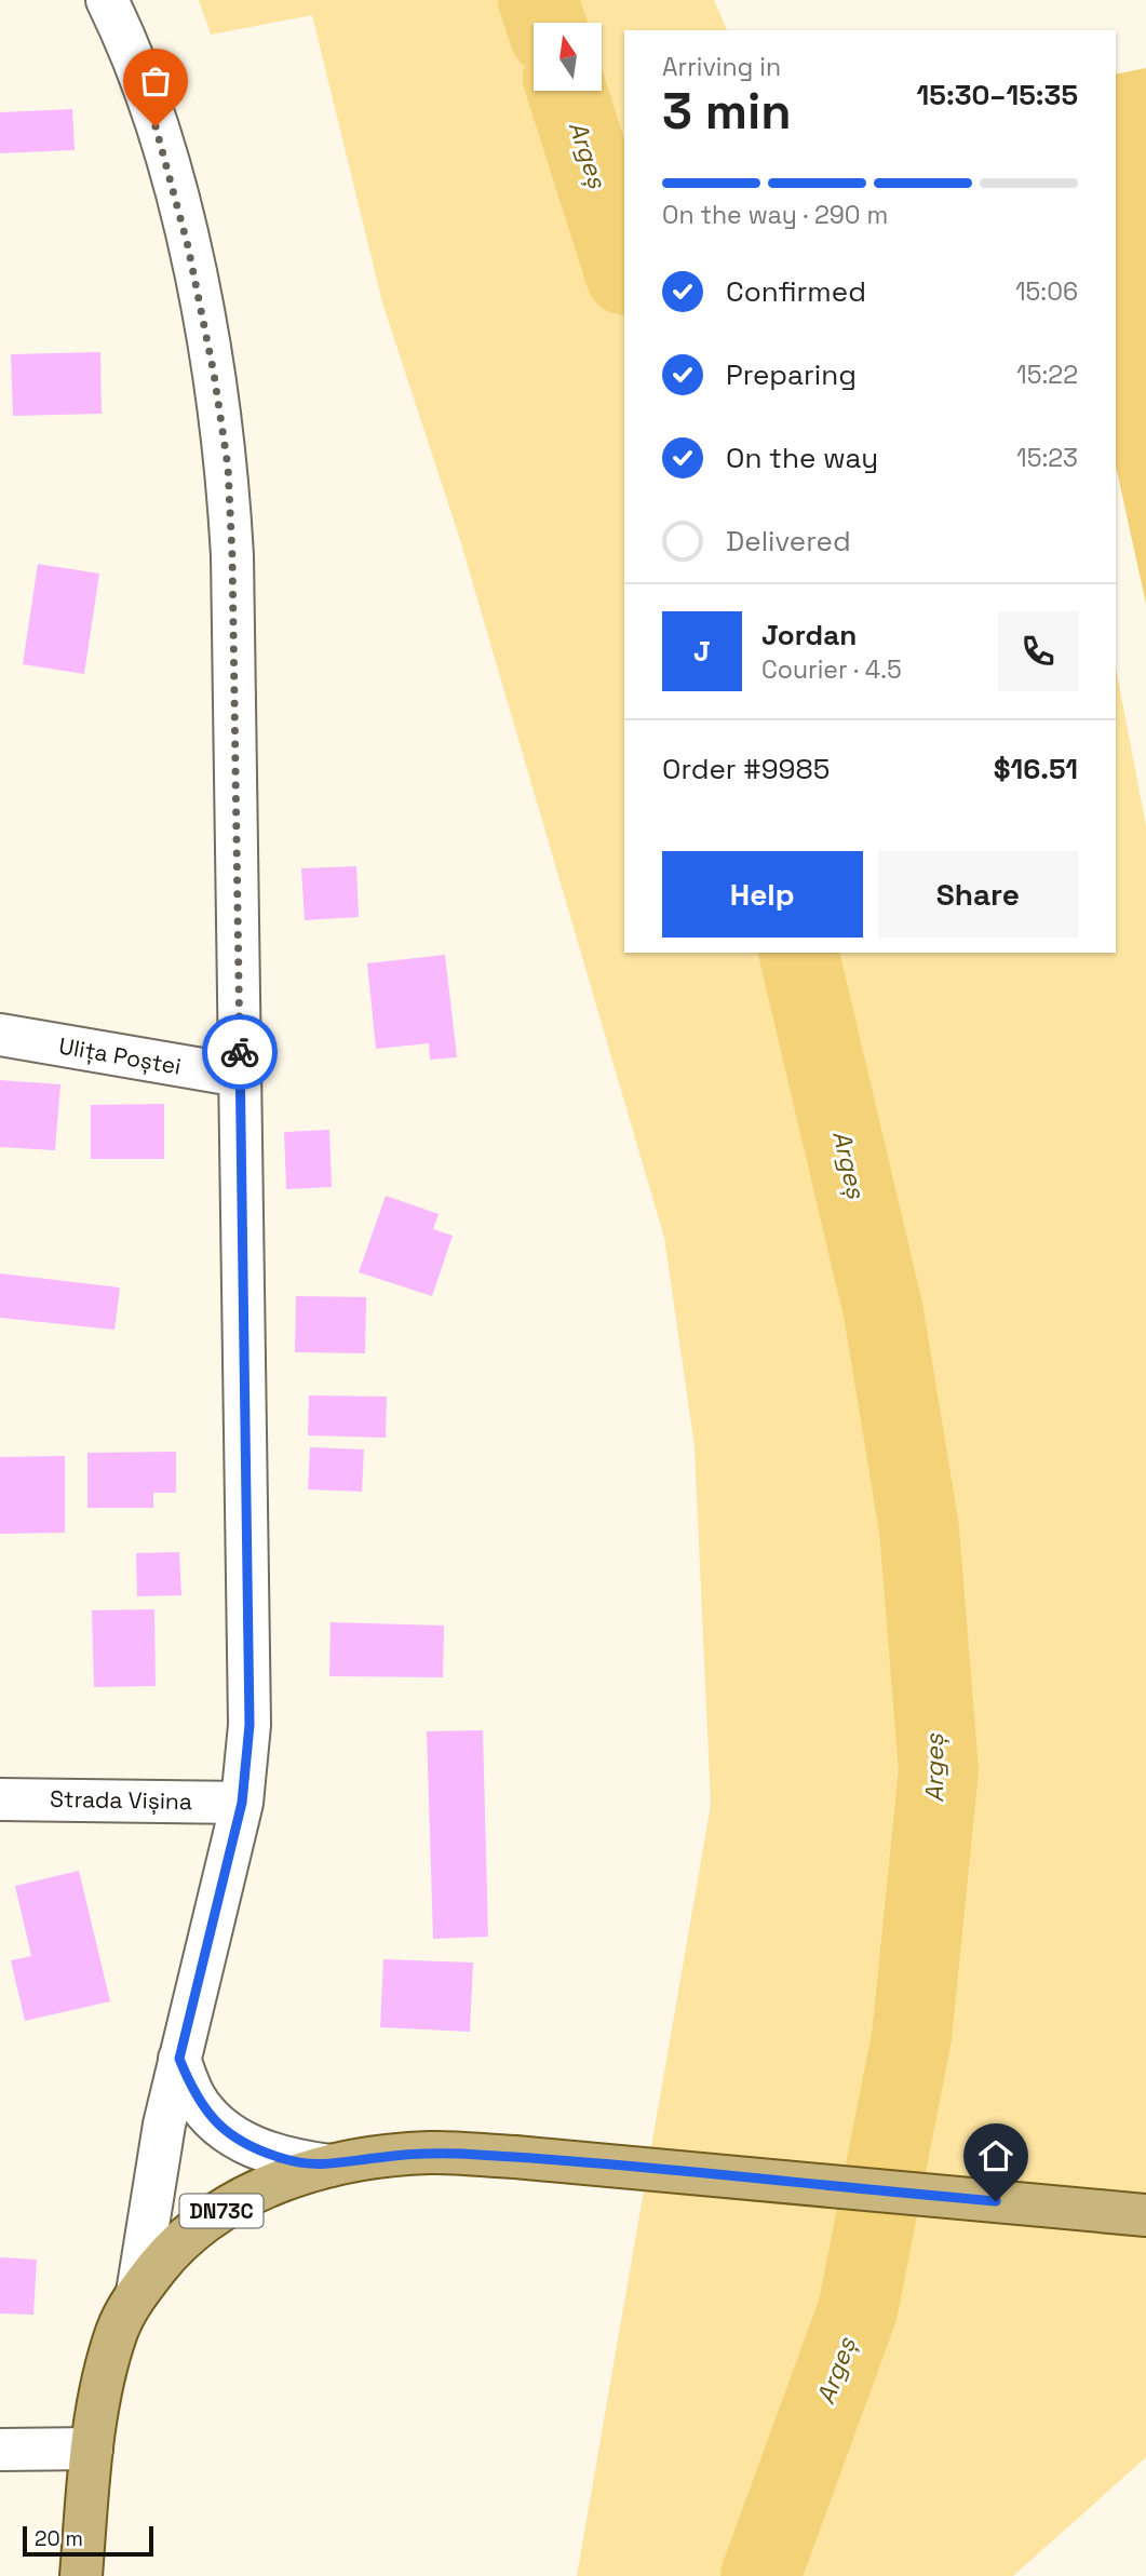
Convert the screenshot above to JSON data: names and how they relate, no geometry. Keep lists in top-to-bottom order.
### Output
{
  "streets": {
    "main road": ["DN73C"],
    "street": ["Ulița Poștei", "Strada Vișina"]
  },
  "water": ["Argeș"],
  "scale_bar": "20 m",
  "north": "top",
  "page": {
    "heading": ["3 min", "Arriving in", "15:30–15:35"],
    "panel": [
      "Jordan",
      "Courier · 4.5",
      "Order #9985",
      "$16.51"
    ],
    "bar": "On the way · 290 m",
    "list": [
      ["Confirmed", "15:06"],
      ["Preparing", "15:22"],
      ["On the way", "15:23"],
      "Delivered"
    ],
    "round": "J",
    "buttons": ["Help", "Share"],
    "scale": "20 m"
  }
}
